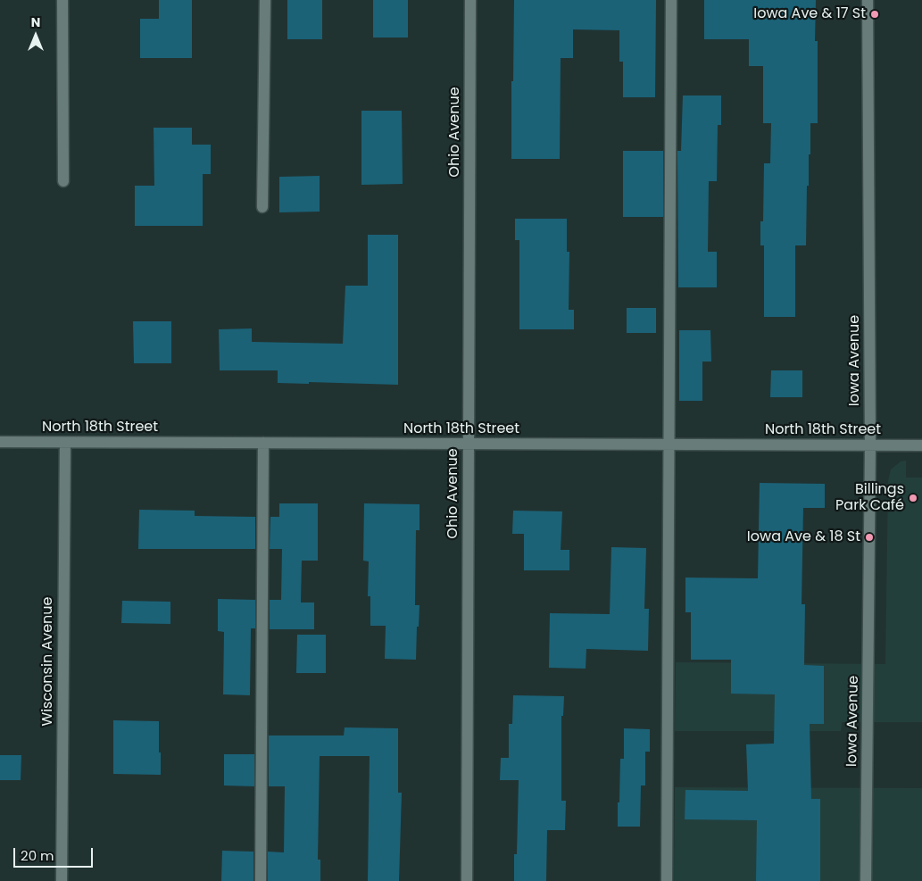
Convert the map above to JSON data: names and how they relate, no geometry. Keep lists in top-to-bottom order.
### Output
{
  "streets": {
    "street": [
      "Ohio Avenue",
      "Iowa Avenue",
      "North 18th Street",
      "Wisconsin Avenue"
    ]
  },
  "crossings": [
    ["Ohio Avenue", "North 18th Street"],
    ["Iowa Avenue", "North 18th Street"],
    ["North 18th Street", "Wisconsin Avenue"]
  ],
  "places": ["Iowa Ave & 17 St", "Billings Park Café", "Iowa Ave & 18 St"],
  "scale_bar": "20 m",
  "north": "top"
}
